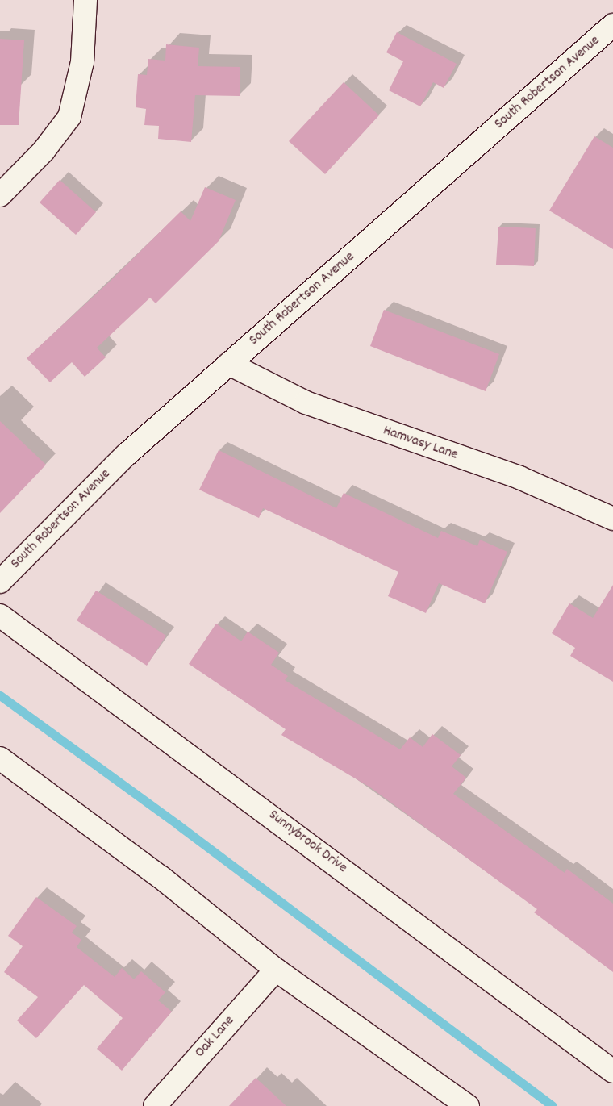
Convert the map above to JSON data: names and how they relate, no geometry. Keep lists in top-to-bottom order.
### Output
{
  "streets": {
    "street": [
      "South Robertson Avenue",
      "Hamvasy Lane",
      "Sunnybrook Drive",
      "Oak Lane"
    ]
  },
  "crossings": [
    ["South Robertson Avenue", "Hamvasy Lane"]
  ]
}
